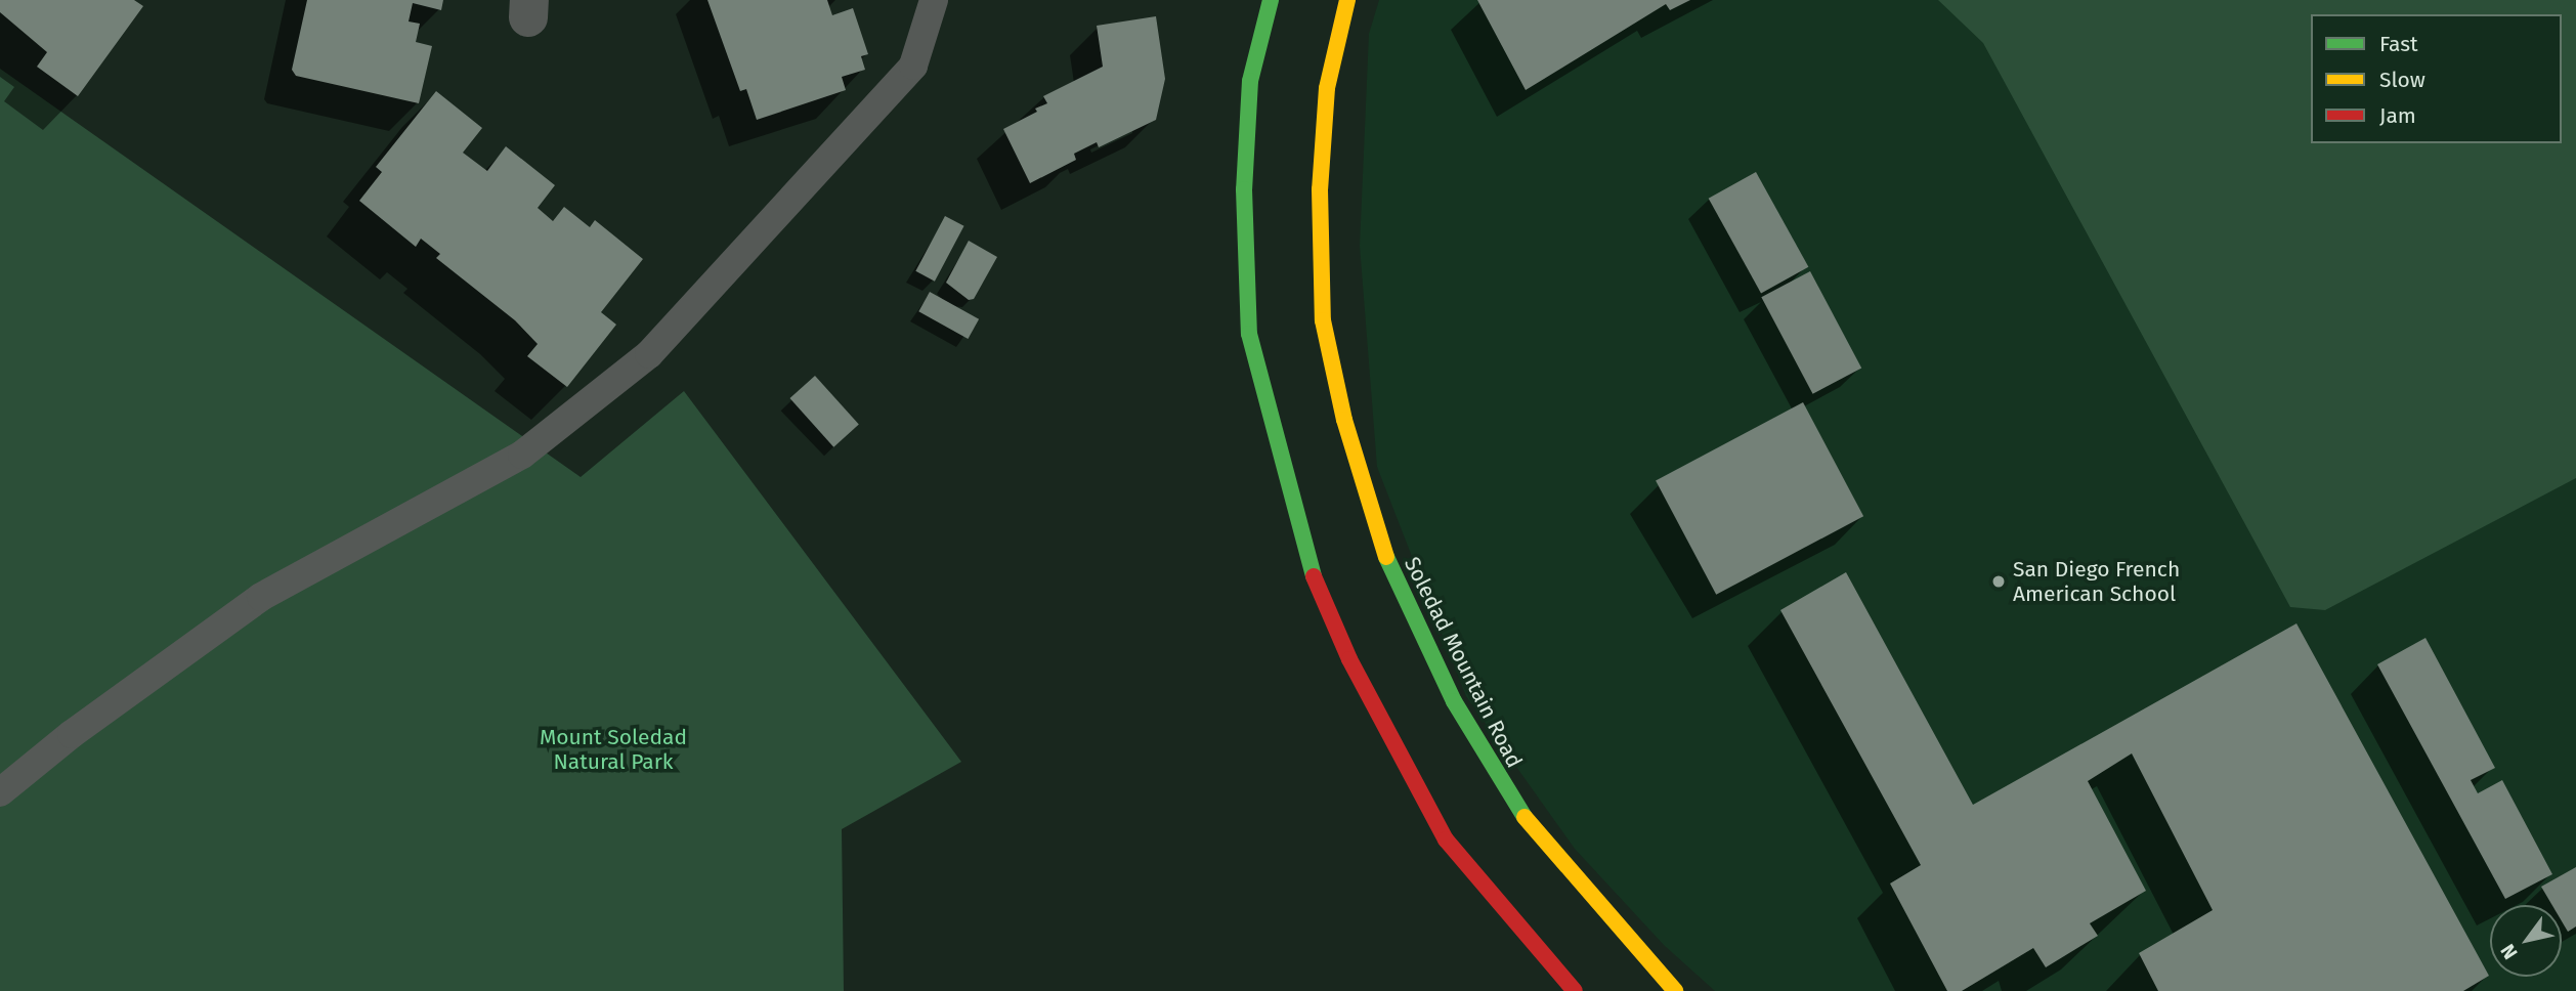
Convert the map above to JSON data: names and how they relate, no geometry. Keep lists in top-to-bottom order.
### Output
{
  "streets": {
    "main road": ["Soledad Mountain Road"]
  },
  "parks": ["Mount Soledad Natural Park"],
  "places": ["San Diego French American School"],
  "legend": ["Fast", "Slow", "Jam"],
  "north": "bottom left"
}
